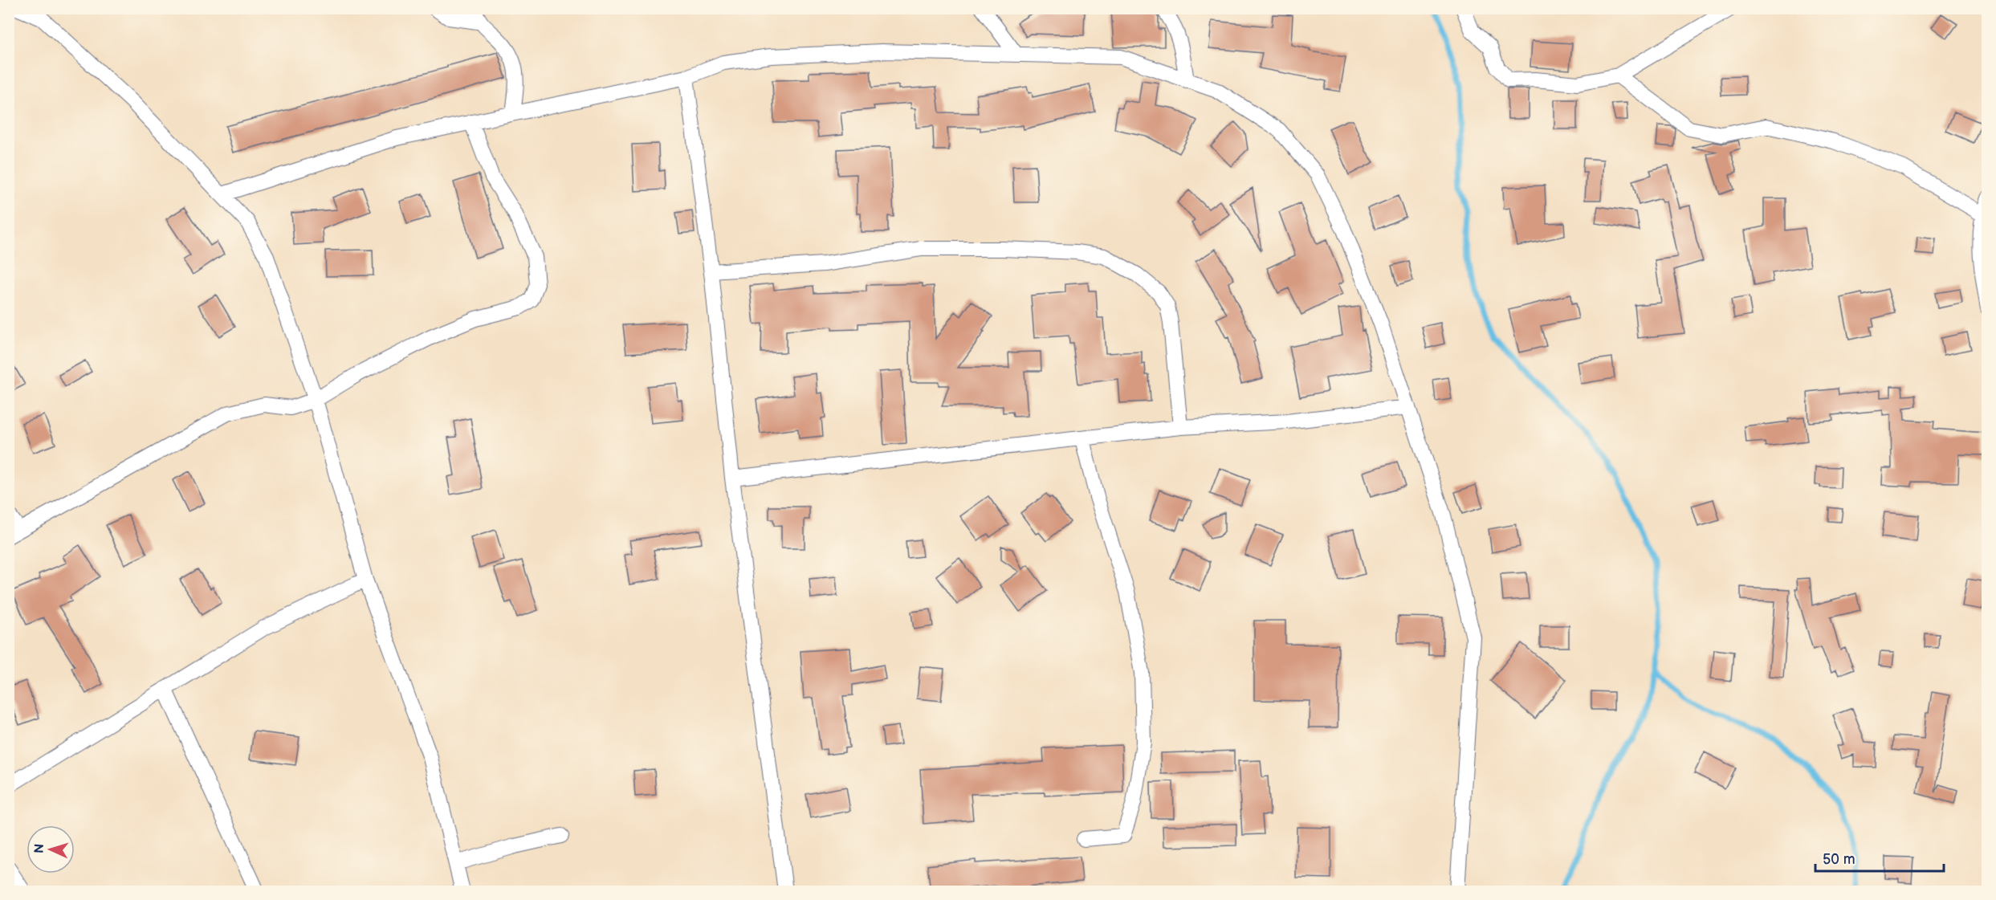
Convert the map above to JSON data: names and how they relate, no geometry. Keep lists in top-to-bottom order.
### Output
{
  "scale_bar": "50 m",
  "north": "left"
}
